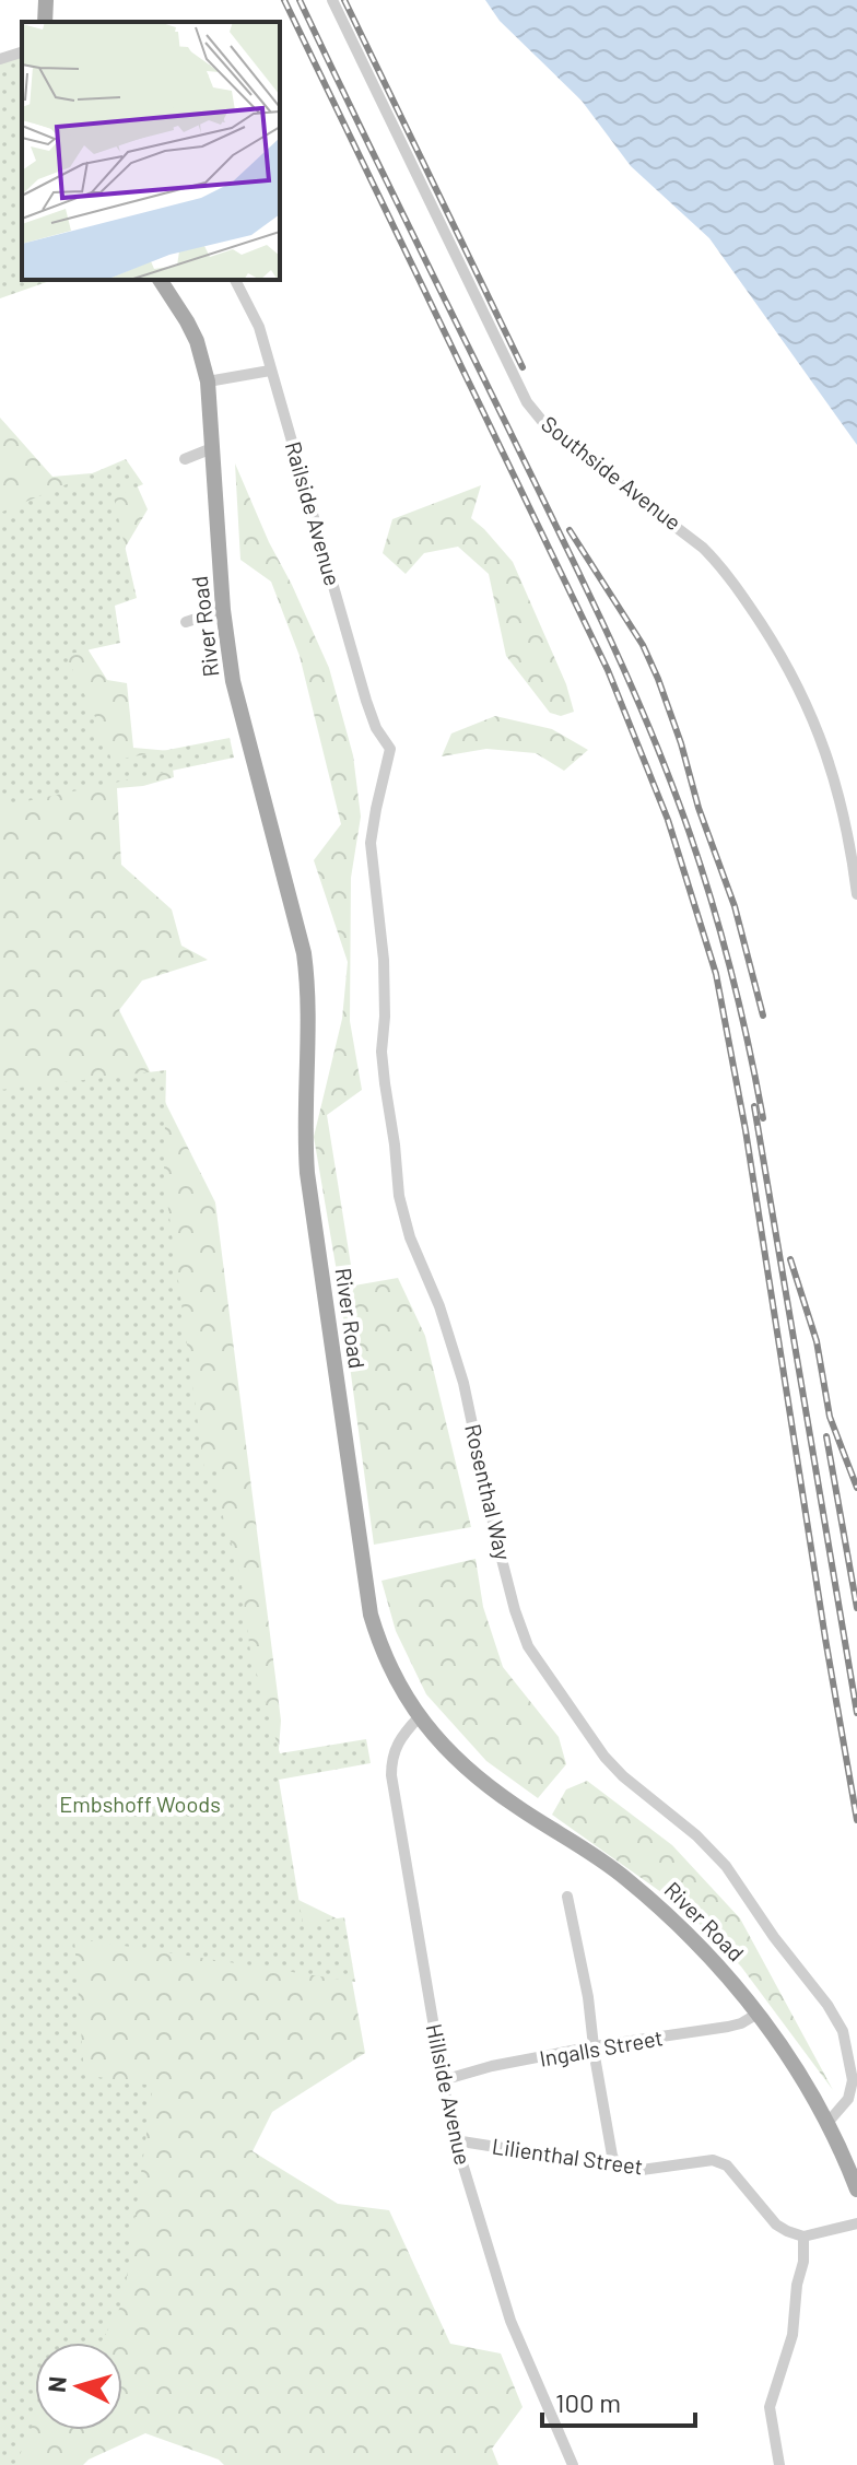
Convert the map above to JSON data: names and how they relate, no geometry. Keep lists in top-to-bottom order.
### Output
{
  "streets": {
    "main road": ["River Road"],
    "street": [
      "Southside Avenue",
      "Railside Avenue",
      "Rosenthal Way",
      "Ingalls Street",
      "Hillside Avenue",
      "Lilienthal Street"
    ]
  },
  "crossings": [
    ["Railside Avenue", "Rosenthal Way"],
    ["River Road", "Rosenthal Way"],
    ["River Road", "Ingalls Street"],
    ["River Road", "Hillside Avenue"],
    ["Ingalls Street", "Hillside Avenue"],
    ["Hillside Avenue", "Lilienthal Street"]
  ],
  "parks": ["Embshoff Woods"],
  "scale_bar": "100 m",
  "north": "left"
}
